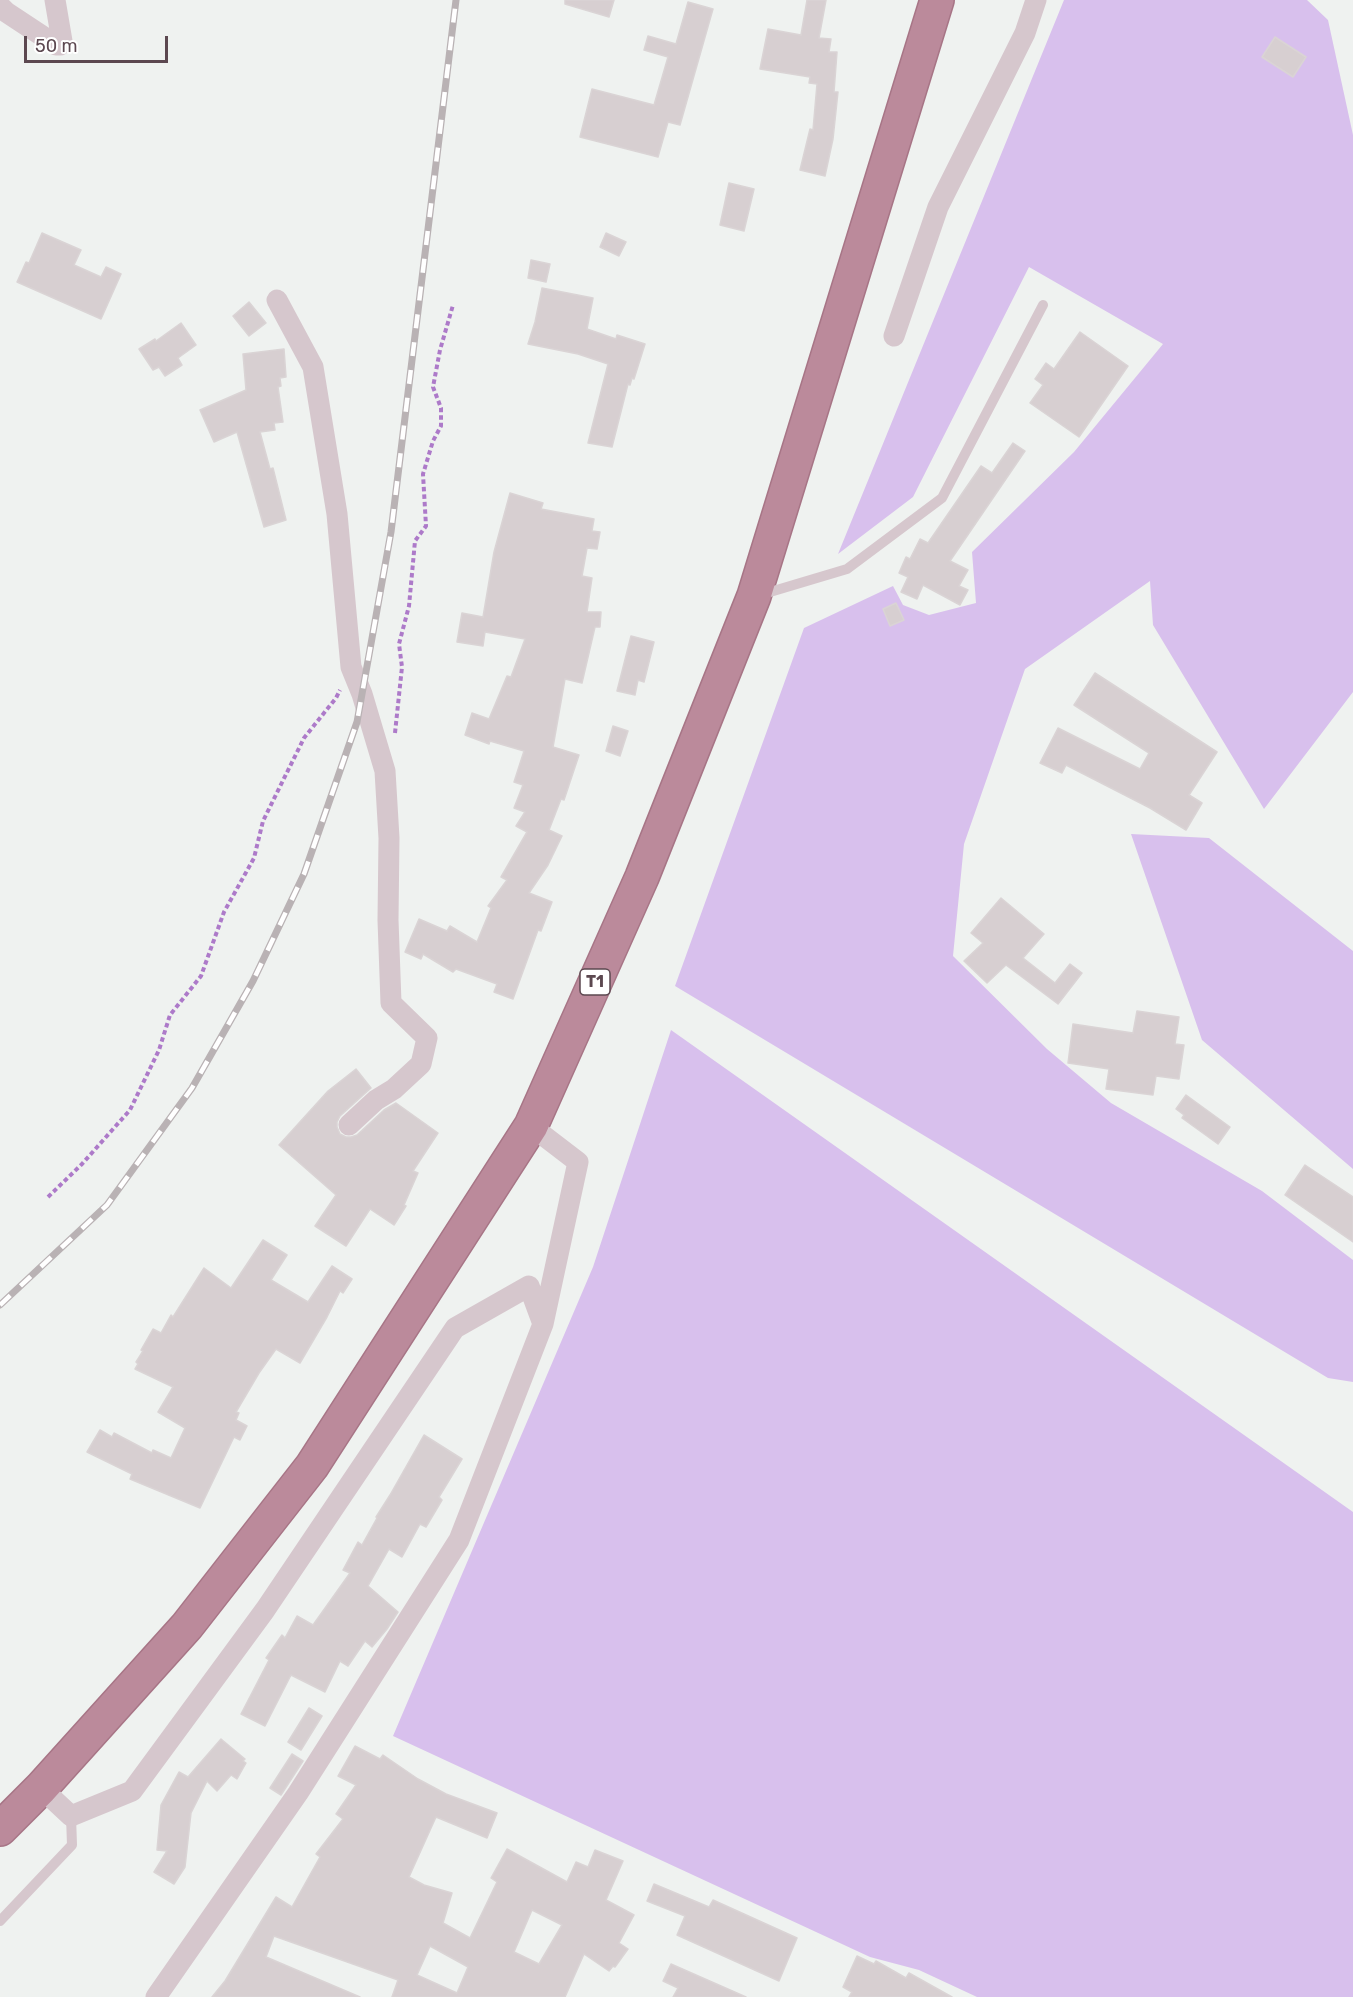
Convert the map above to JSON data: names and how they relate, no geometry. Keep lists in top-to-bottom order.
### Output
{
  "streets": {
    "highway": ["T1"]
  },
  "scale_bar": "50 m"
}
